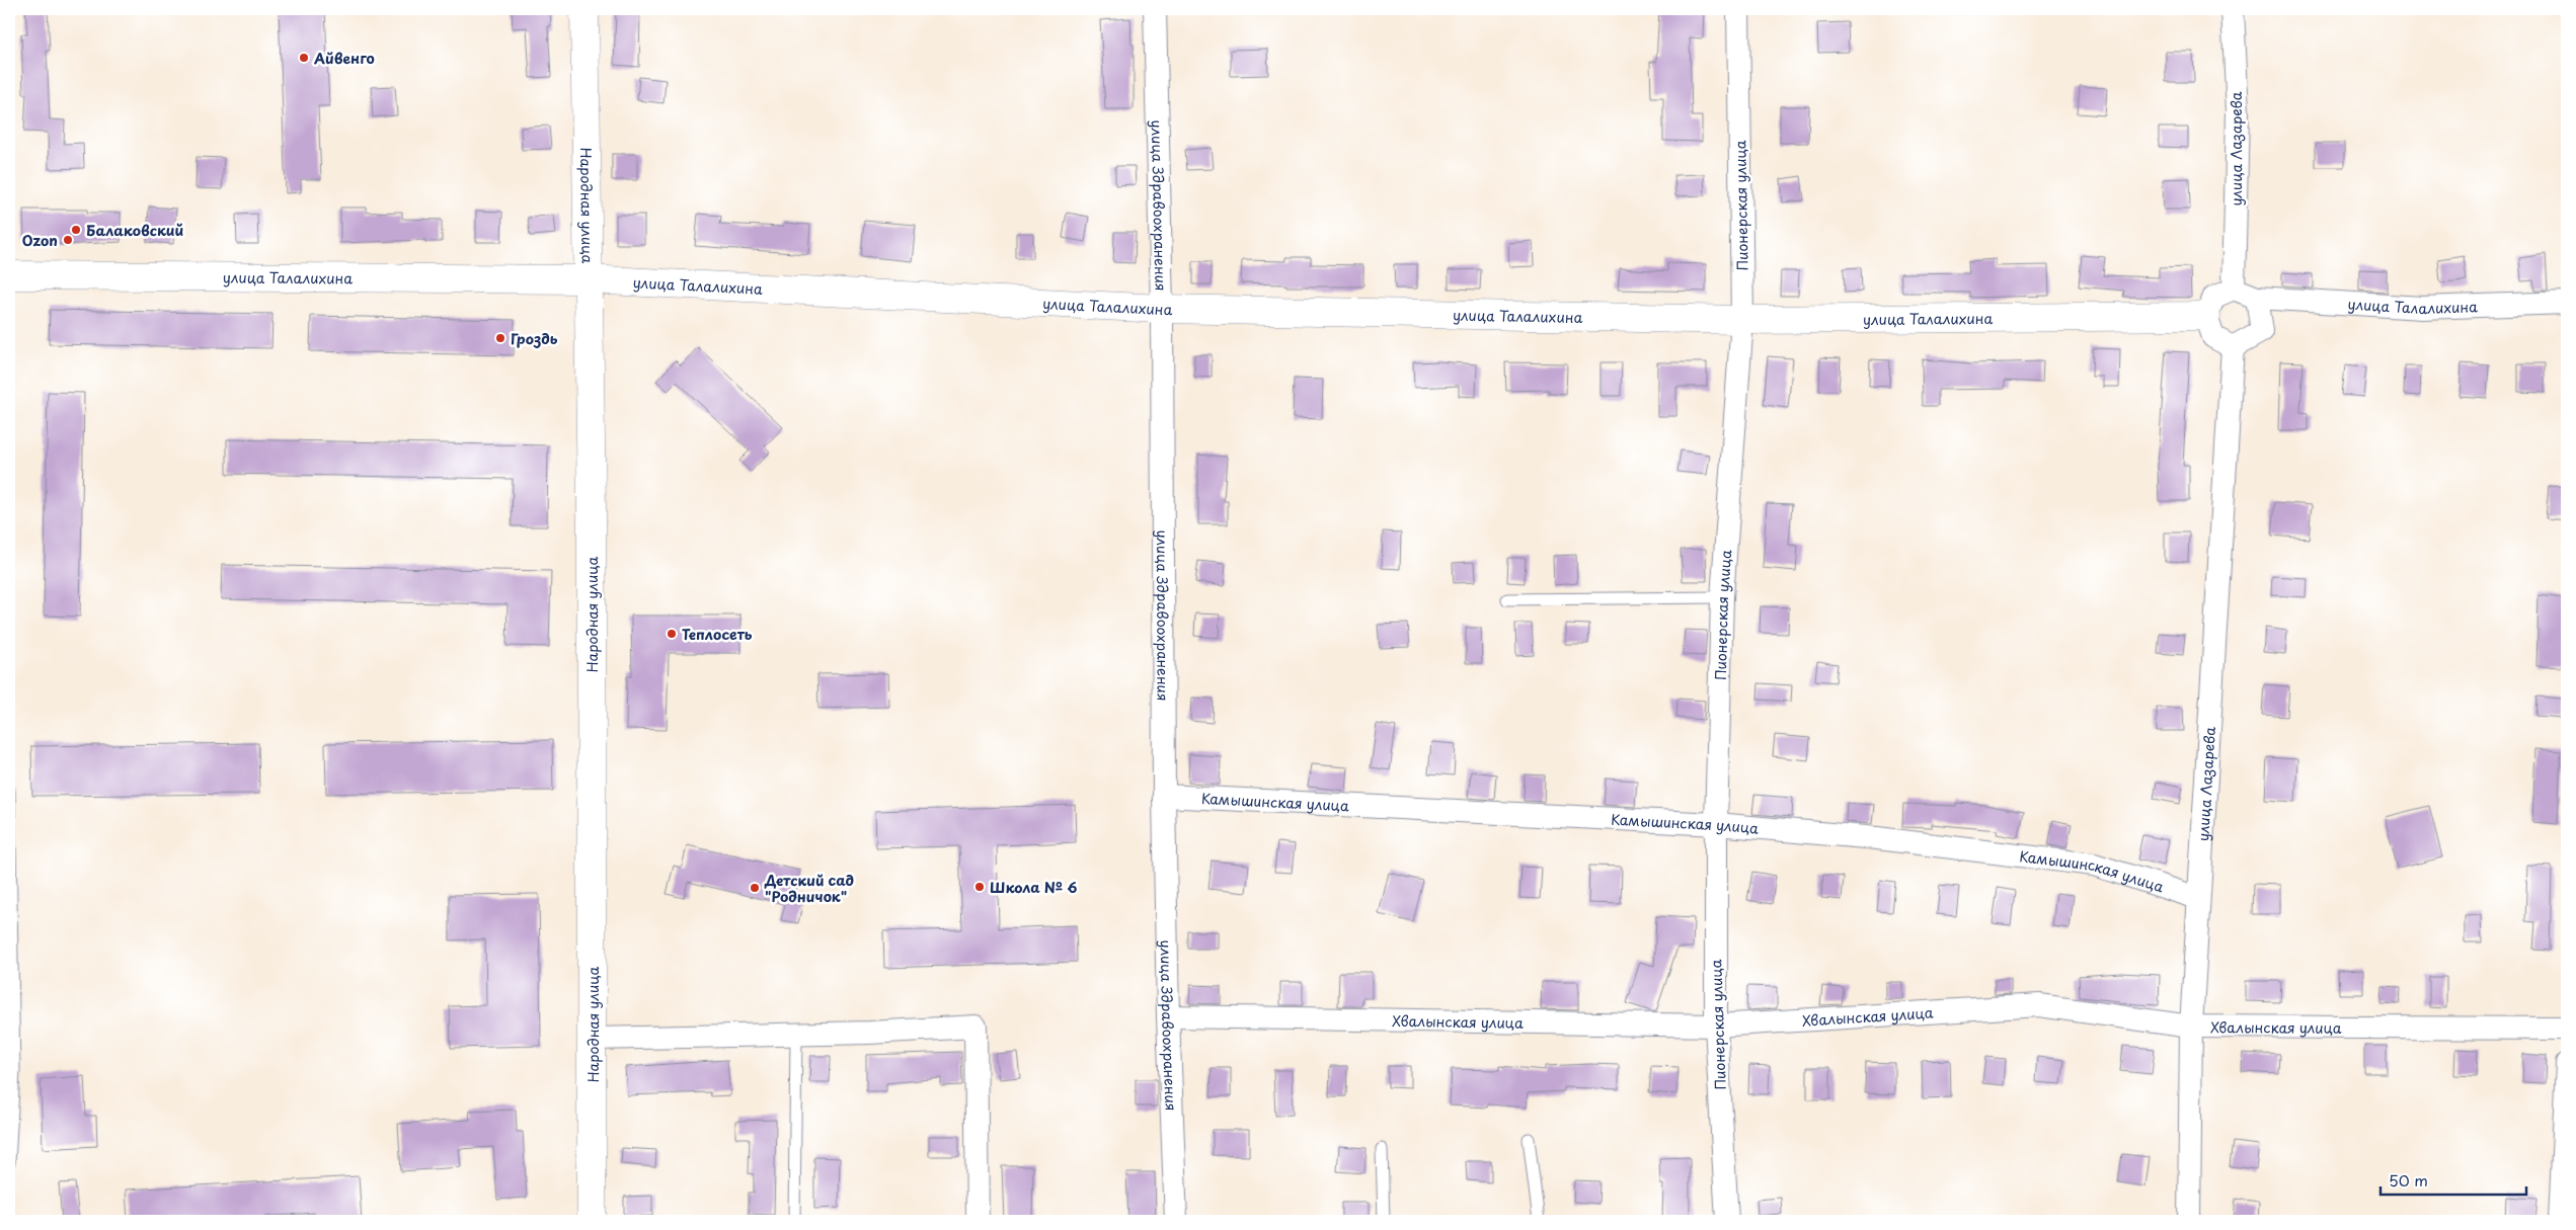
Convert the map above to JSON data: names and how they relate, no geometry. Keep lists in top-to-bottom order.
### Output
{
  "streets": {
    "street": [
      "улица Лазарева",
      "Народная улица",
      "улица Здравоохранения",
      "Пионерская улица",
      "улица Талалихина",
      "Камышинская улица",
      "Хвалынская улица"
    ]
  },
  "crossings": [
    ["улица Лазарева", "улица Талалихина"],
    ["улица Лазарева", "Камышинская улица"],
    ["улица Лазарева", "Хвалынская улица"],
    ["Народная улица", "улица Талалихина"],
    ["улица Здравоохранения", "улица Талалихина"],
    ["улица Здравоохранения", "Камышинская улица"],
    ["улица Здравоохранения", "Хвалынская улица"],
    ["Пионерская улица", "улица Талалихина"],
    ["Пионерская улица", "Камышинская улица"],
    ["Пионерская улица", "Хвалынская улица"]
  ],
  "places": [
    "Айвенго",
    "Балаковский",
    "Ozon",
    "Гроздь",
    "Теплосеть",
    "Школа № 6",
    "Детский сад \"Родничок\""
  ],
  "scale_bar": "50 m"
}
